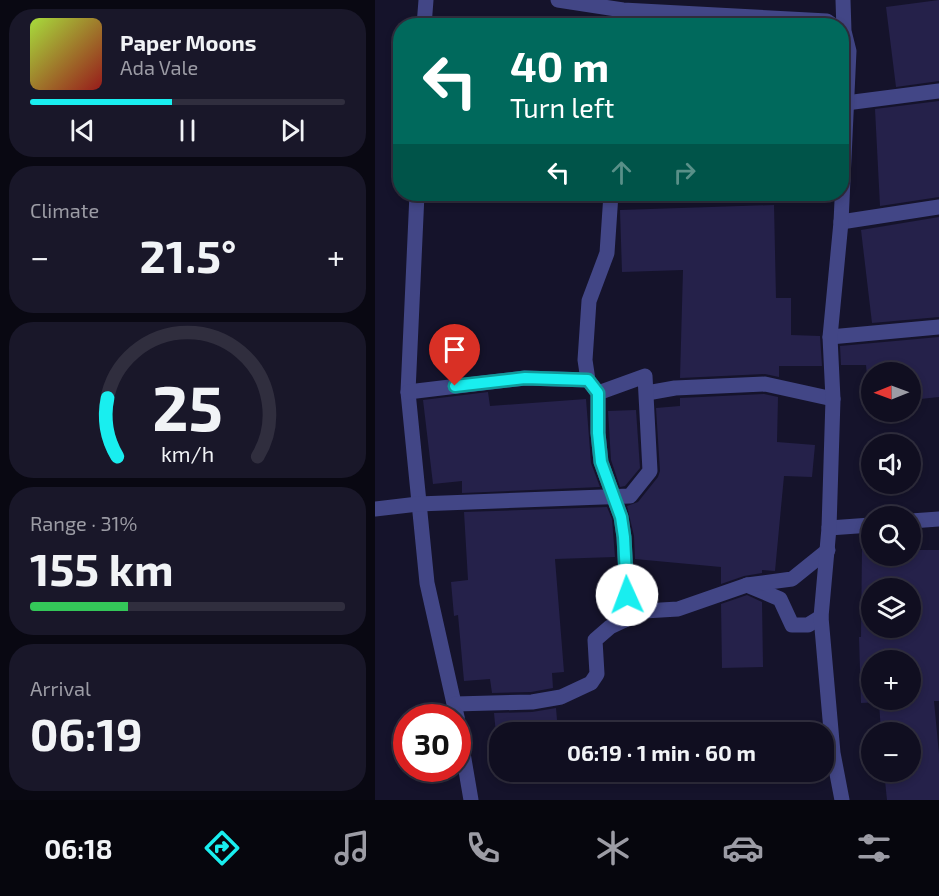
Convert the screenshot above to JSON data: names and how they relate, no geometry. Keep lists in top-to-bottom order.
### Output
{
  "north": "left",
  "page": {
    "song": ["Paper Moons", "Ada Vale"],
    "turn": ["40 m", "Turn left"],
    "tile": [
      "Climate",
      ["Range · 31%", "155 km"],
      ["Arrival", "06:19"]
    ],
    "heat": ["−", "21.5°", "+"],
    "map_buttons": ["+", "−"],
    "limit": "30",
    "trip": "06:19 · 1 min · 60 m",
    "tabs": "06:18",
    "gauge": ["25", "km/h"]
  }
}
